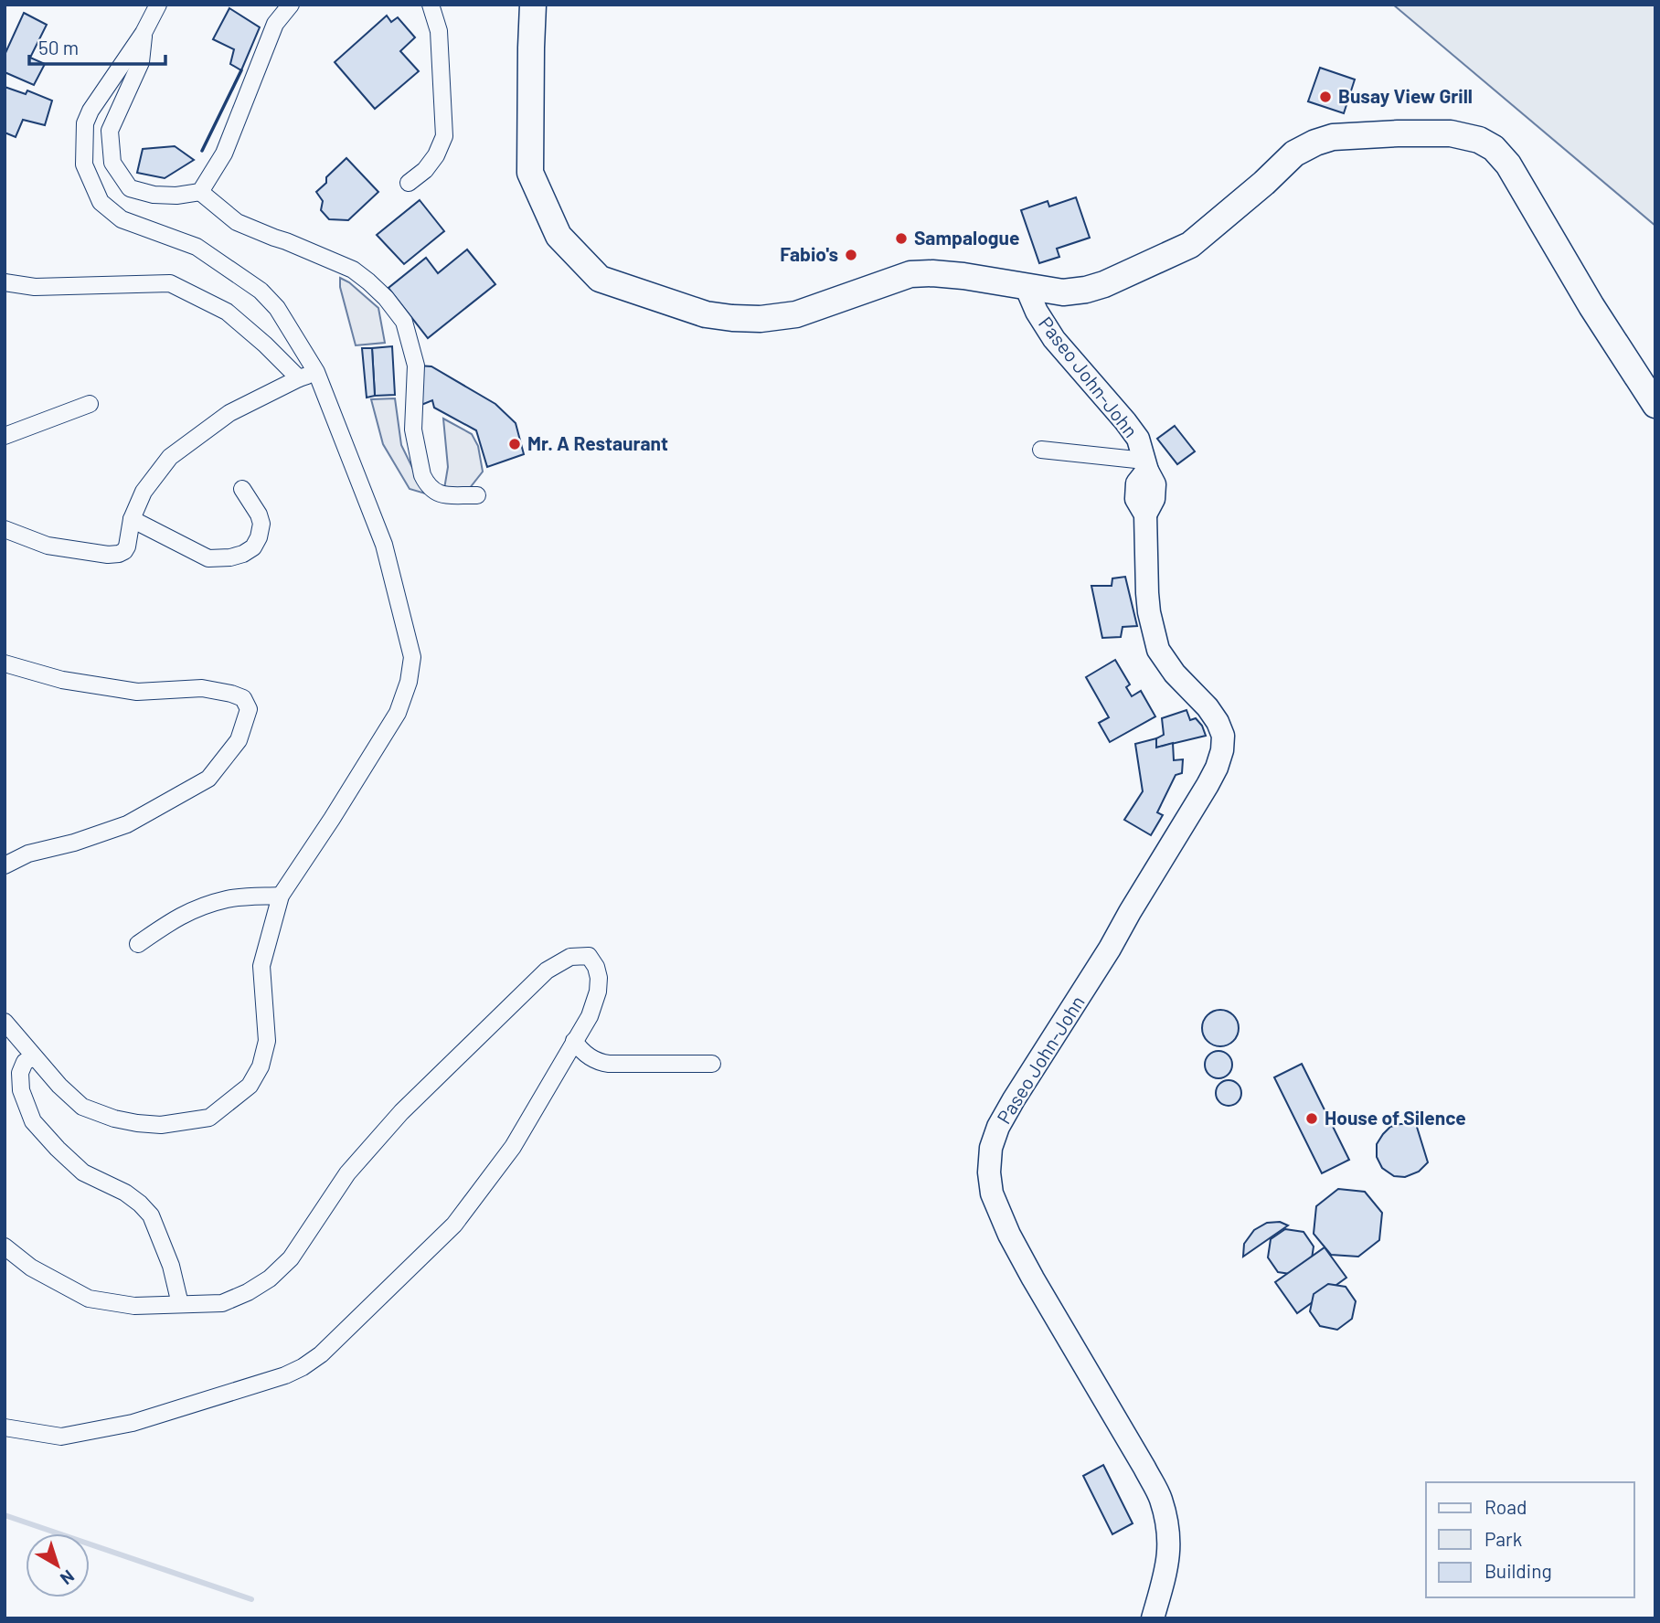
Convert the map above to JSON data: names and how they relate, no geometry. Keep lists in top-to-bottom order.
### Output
{
  "streets": {
    "street": ["Paseo John-John"]
  },
  "places": [
    "Busay View Grill",
    "Sampalogue",
    "Fabio's",
    "Mr. A Restaurant",
    "House of Silence"
  ],
  "legend": ["Road", "Park", "Building"],
  "scale_bar": "50 m",
  "north": "bottom right"
}
